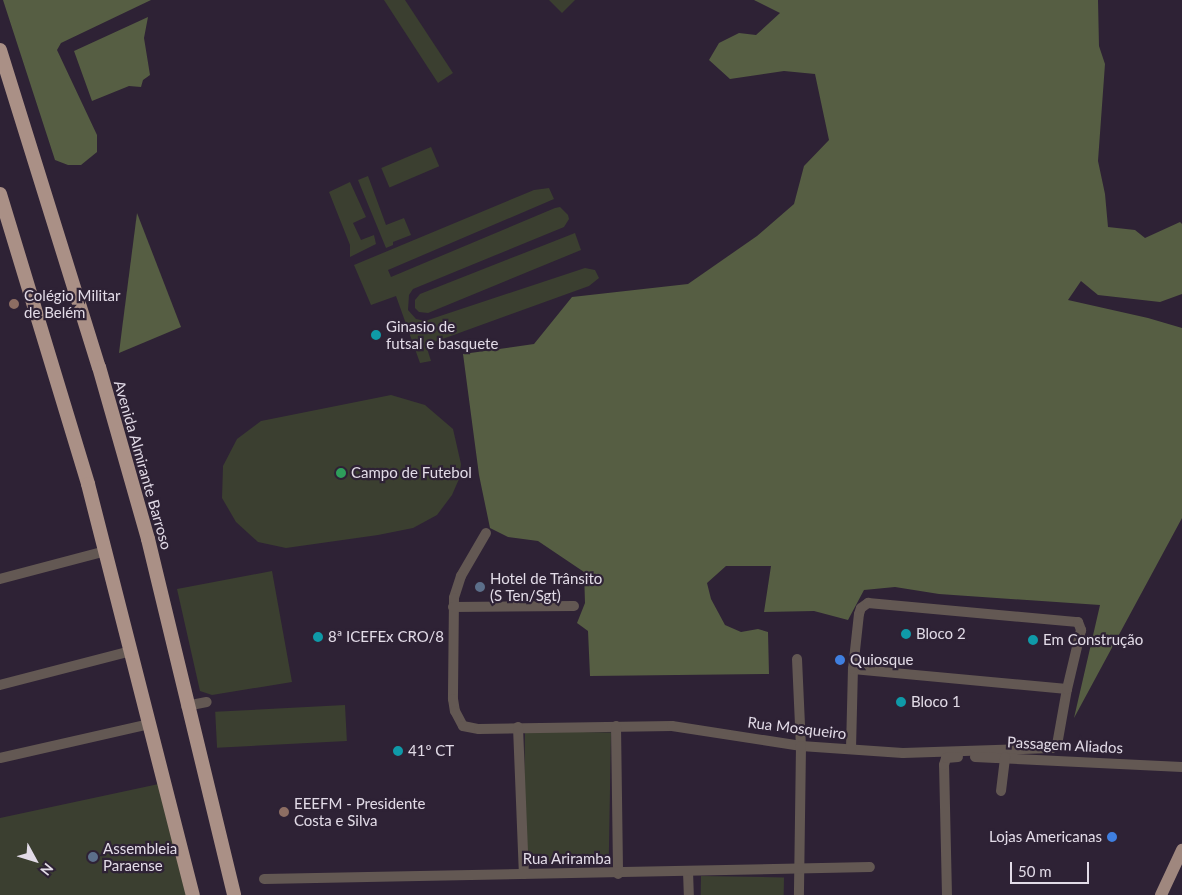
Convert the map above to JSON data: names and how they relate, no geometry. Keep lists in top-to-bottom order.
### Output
{
  "streets": {
    "highway": ["Avenida Almirante Barroso"],
    "street": ["Rua Mosqueiro", "Passagem Aliados", "Rua Ariramba"]
  },
  "places": [
    "Colégio Militar de Belém",
    "Ginasio de futsal e basquete",
    "Campo de Futebol",
    "Hotel de Trânsito (S Ten/Sgt)",
    "Bloco 2",
    "8ª ICEFEx CRO/8",
    "Em Construção",
    "Quiosque",
    "Bloco 1",
    "41º CT",
    "EEEFM - Presidente Costa e Silva",
    "Lojas Americanas",
    "Assembleia Paraense"
  ],
  "scale_bar": "50 m",
  "north": "bottom right"
}
